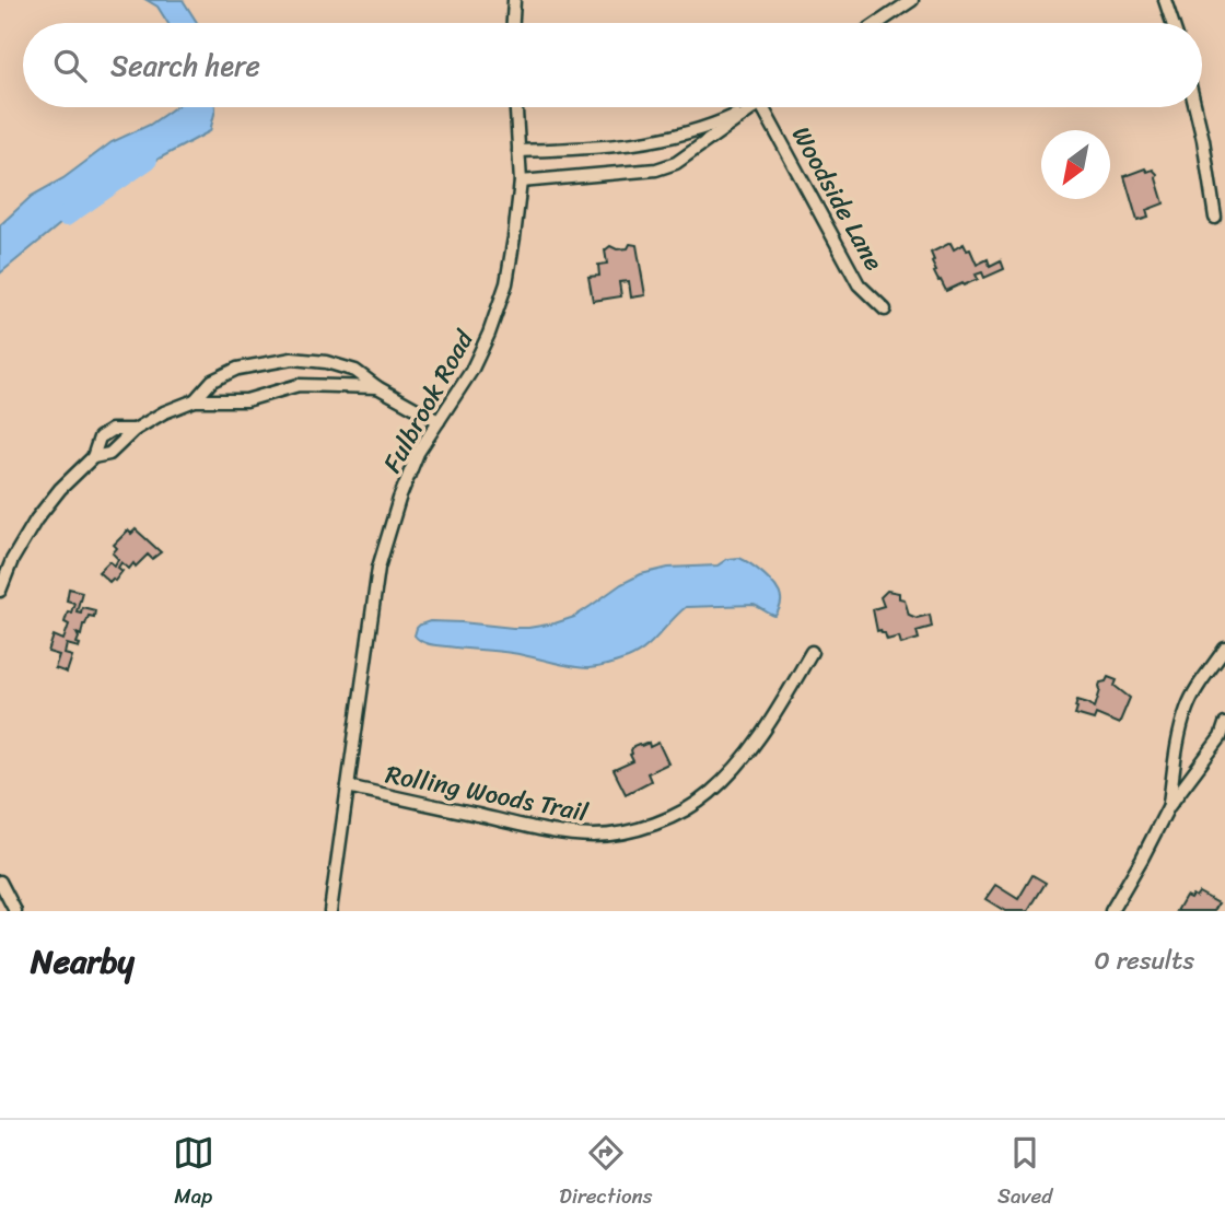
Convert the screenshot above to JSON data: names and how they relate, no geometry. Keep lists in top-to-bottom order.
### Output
{
  "streets": {
    "street": ["Woodside Lane", "Fulbrook Road", "Rolling Woods Trail"]
  },
  "crossings": [
    ["Fulbrook Road", "Rolling Woods Trail"]
  ],
  "north": "bottom left",
  "page": {
    "search": "Search here",
    "heading": ["Nearby", "0 results"],
    "nav": ["Map", "Directions", "Saved"]
  }
}
